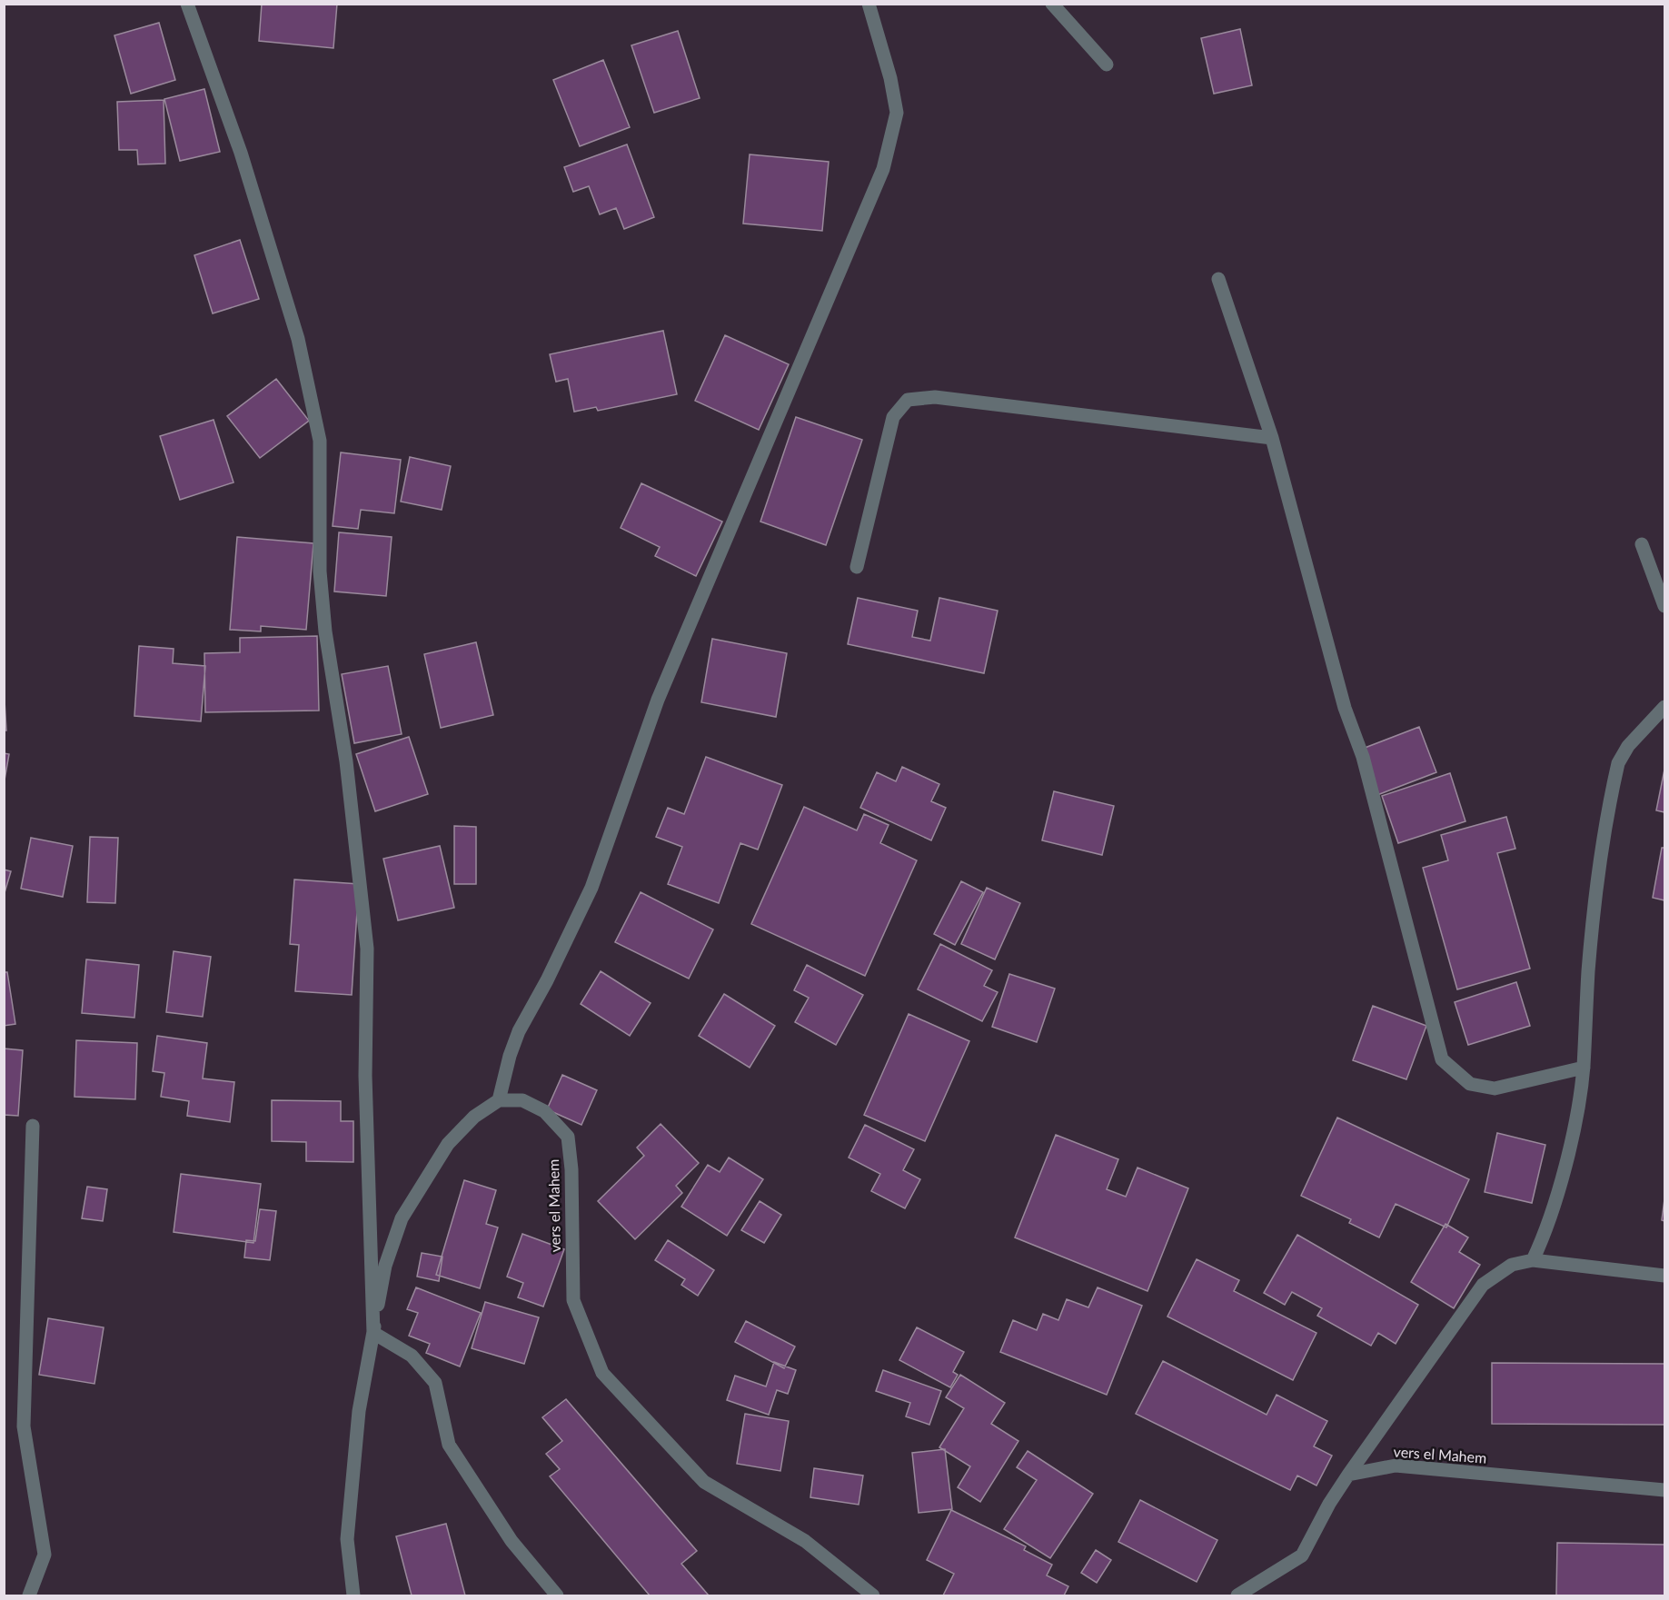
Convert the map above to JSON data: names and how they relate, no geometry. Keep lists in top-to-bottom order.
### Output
{
  "streets": {
    "street": ["vers el Mahem"]
  }
}
